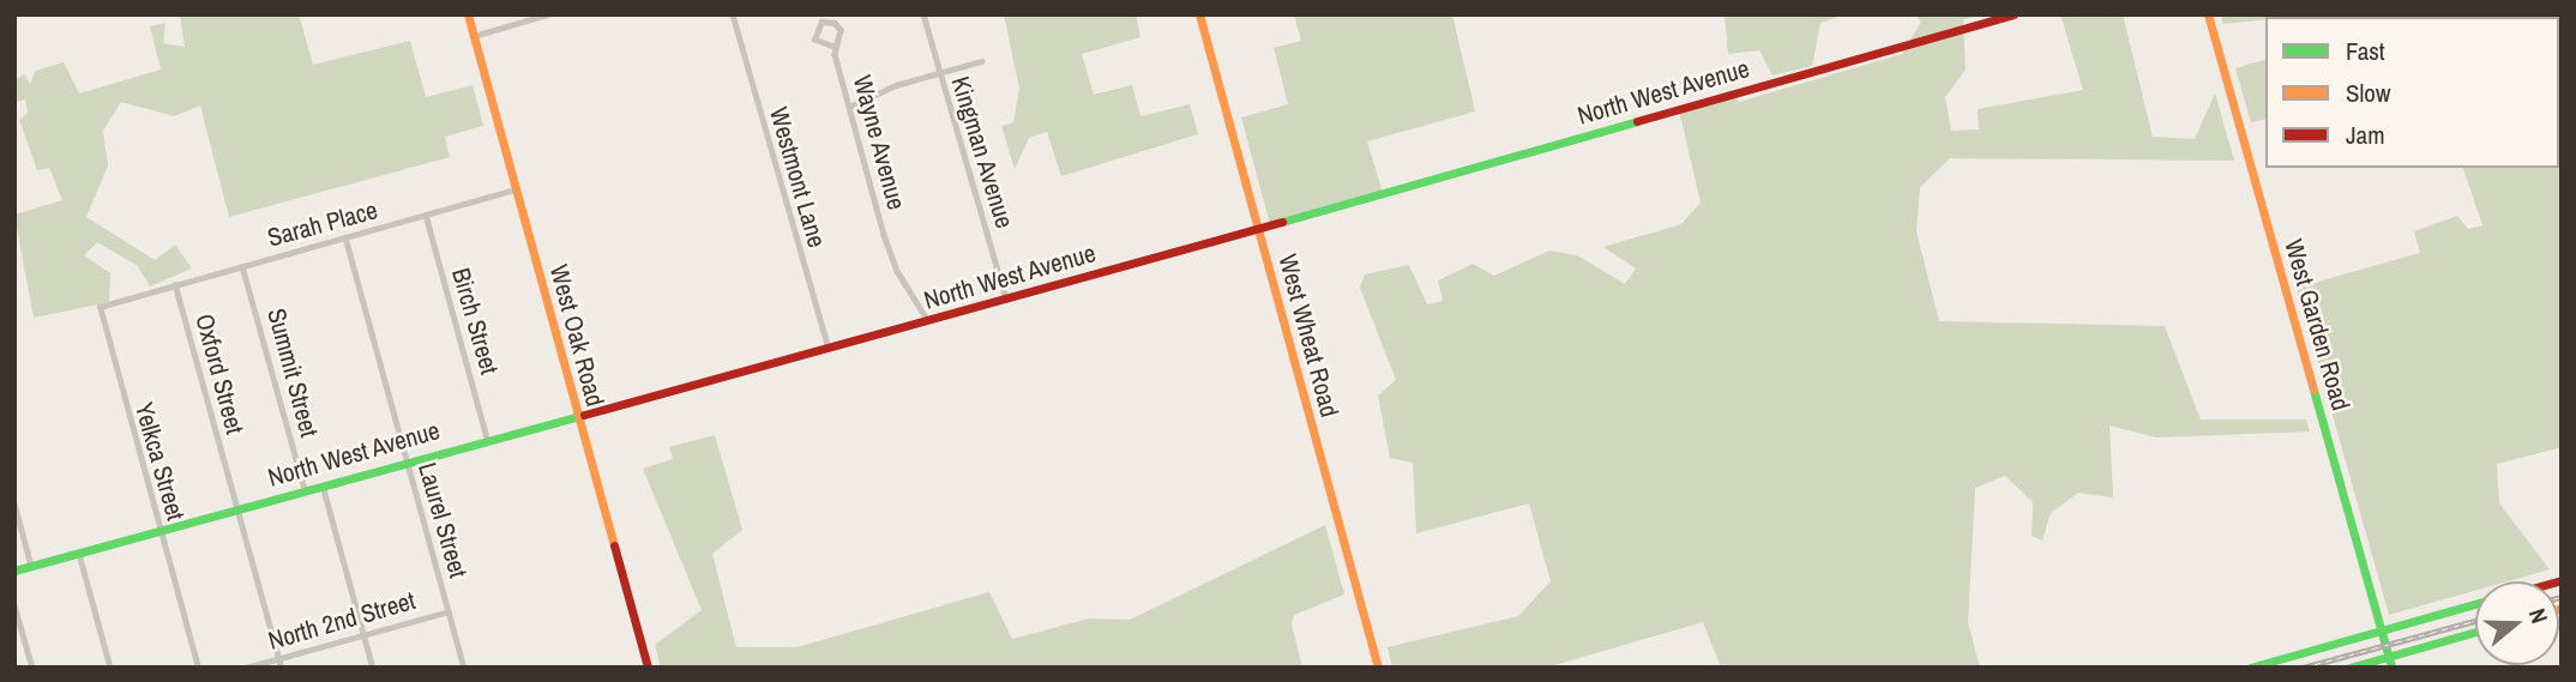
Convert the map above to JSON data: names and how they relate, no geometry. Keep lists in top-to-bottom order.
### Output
{
  "streets": {
    "street": [
      "North West Avenue",
      "Wayne Avenue",
      "Kingman Avenue",
      "Westmont Lane",
      "Sarah Place",
      "Birch Street",
      "West Garden Road",
      "West Oak Road",
      "West Wheat Road",
      "Summit Street",
      "Oxford Street",
      "Yelkca Street",
      "Laurel Street",
      "North 2nd Street"
    ]
  },
  "crossings": [
    ["North West Avenue", "Wayne Avenue"],
    ["North West Avenue", "Kingman Avenue"],
    ["North West Avenue", "Westmont Lane"],
    ["North West Avenue", "Birch Street"],
    ["North West Avenue", "West Oak Road"],
    ["North West Avenue", "West Wheat Road"],
    ["North West Avenue", "Summit Street"],
    ["North West Avenue", "Oxford Street"],
    ["North West Avenue", "Yelkca Street"],
    ["North West Avenue", "Laurel Street"],
    ["Sarah Place", "Birch Street"],
    ["Sarah Place", "West Oak Road"],
    ["Sarah Place", "Summit Street"],
    ["Sarah Place", "Oxford Street"],
    ["Sarah Place", "Yelkca Street"],
    ["Sarah Place", "Laurel Street"],
    ["Oxford Street", "North 2nd Street"],
    ["Laurel Street", "North 2nd Street"]
  ],
  "legend": ["Fast", "Slow", "Jam"],
  "north": "right"
}
